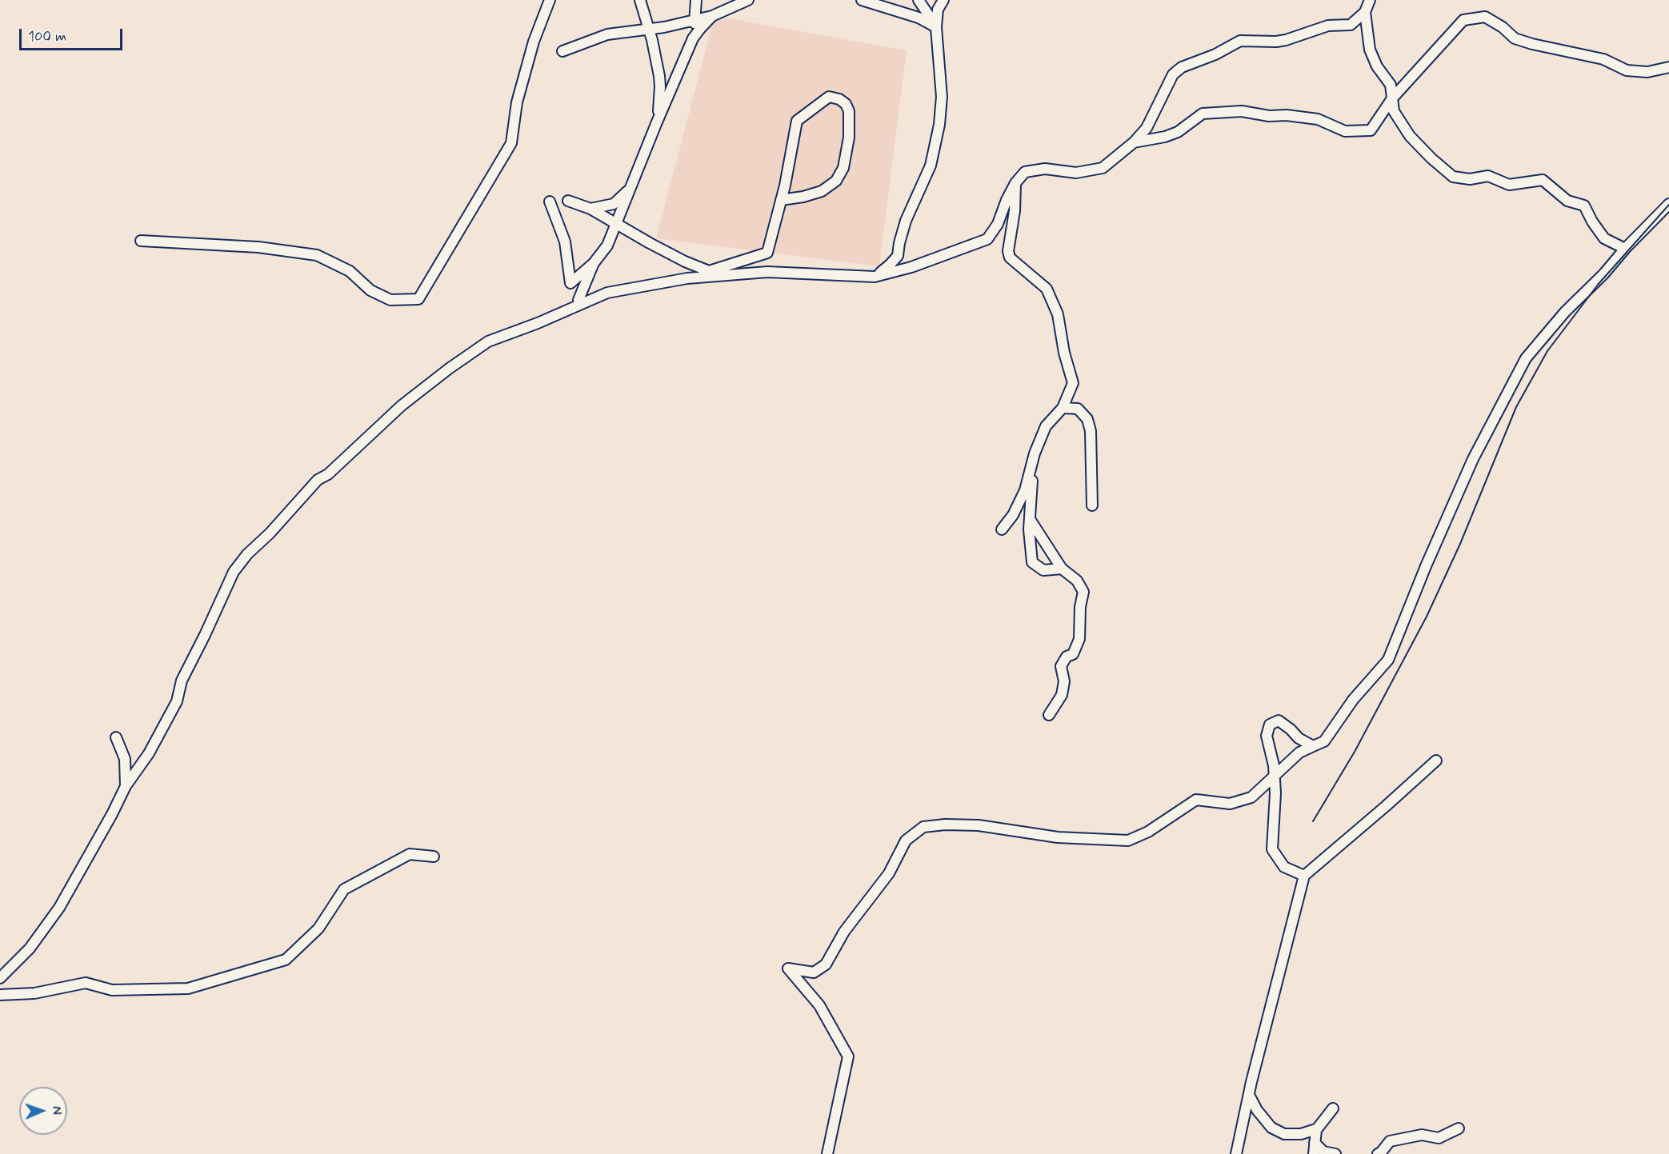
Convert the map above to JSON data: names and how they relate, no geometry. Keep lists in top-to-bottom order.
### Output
{
  "scale_bar": "100 m",
  "north": "right"
}
